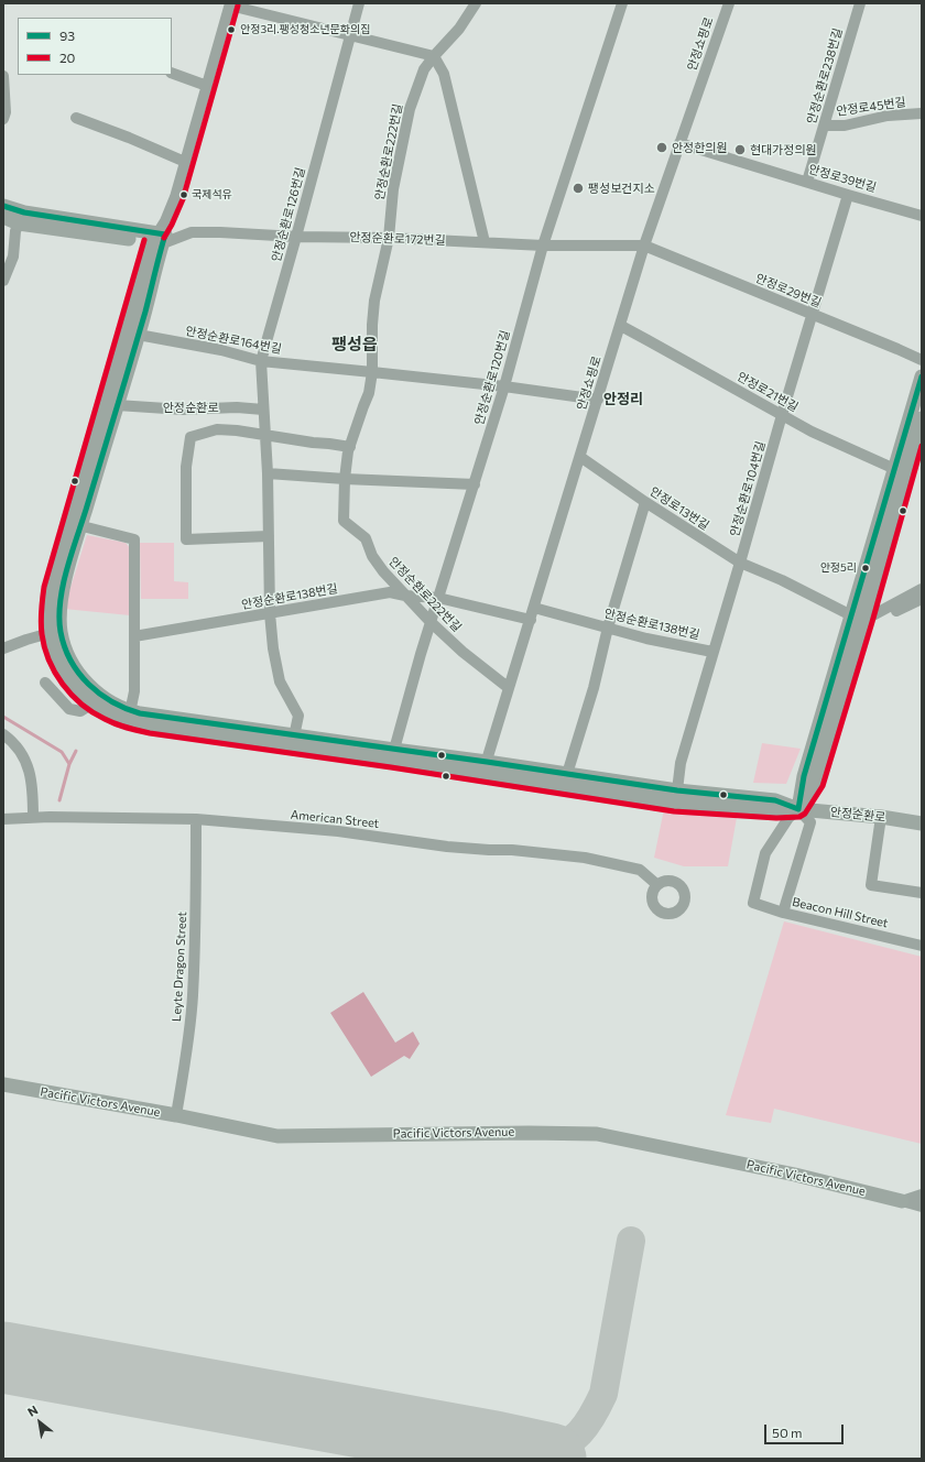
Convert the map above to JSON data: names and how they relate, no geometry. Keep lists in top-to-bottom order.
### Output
{
  "streets": {
    "main road": ["안정순환로", "Pacific Victors Avenue"],
    "street": [
      "안정쇼핑로",
      "안정순환로238번길",
      "안정로45번길",
      "안정순환로222번길",
      "안정로39번길",
      "안정순환로126번길",
      "안정순환로172번길",
      "안정로29번길",
      "안정순환로164번길",
      "안정순환로120번길",
      "안정로21번길",
      "안정순환로104번길",
      "안정로13번길",
      "안정순환로138번길",
      "American Street",
      "Beacon Hill Street",
      "Leyte Dragon Street"
    ]
  },
  "crossings": [
    ["안정쇼핑로", "안정순환로222번길"],
    ["안정쇼핑로", "안정로39번길"],
    ["안정쇼핑로", "안정순환로172번길"],
    ["안정쇼핑로", "안정로29번길"],
    ["안정쇼핑로", "안정순환로164번길"],
    ["안정쇼핑로", "안정로21번길"],
    ["안정쇼핑로", "안정순환로"],
    ["안정쇼핑로", "안정로13번길"],
    ["안정쇼핑로", "안정순환로138번길"],
    ["안정순환로238번길", "안정로45번길"],
    ["안정순환로238번길", "안정로39번길"],
    ["안정순환로222번길", "안정순환로172번길"],
    ["안정순환로222번길", "안정순환로164번길"],
    ["안정순환로222번길", "안정순환로120번길"],
    ["안정순환로222번길", "안정순환로138번길"],
    ["안정로39번길", "안정순환로104번길"],
    ["안정순환로126번길", "안정순환로172번길"],
    ["안정순환로126번길", "안정순환로164번길"],
    ["안정순환로126번길", "안정순환로"],
    ["안정순환로126번길", "안정순환로138번길"],
    ["안정순환로172번길", "안정로29번길"],
    ["안정순환로172번길", "안정순환로120번길"],
    ["안정순환로172번길", "안정순환로"],
    ["안정로29번길", "안정순환로104번길"],
    ["안정순환로164번길", "안정순환로120번길"],
    ["안정순환로164번길", "안정순환로"],
    ["안정순환로120번길", "안정순환로"],
    ["안정순환로120번길", "안정순환로138번길"],
    ["안정로21번길", "안정순환로104번길"],
    ["안정순환로", "안정순환로104번길"],
    ["안정순환로", "Beacon Hill Street"],
    ["안정순환로104번길", "안정로13번길"],
    ["안정순환로104번길", "안정순환로138번길"],
    ["American Street", "Leyte Dragon Street"],
    ["Leyte Dragon Street", "Pacific Victors Avenue"]
  ],
  "districts": ["팽성읍", "안정리"],
  "places": [
    "안정3리.팽성청소년문화의집",
    "안정한의원",
    "현대가정의원",
    "팽성보건지소",
    "국제석유",
    "안정5리"
  ],
  "lines": ["transit line 20", "transit line 93"],
  "legend": ["93", "20"],
  "scale_bar": "50 m",
  "north": "top left"
}
